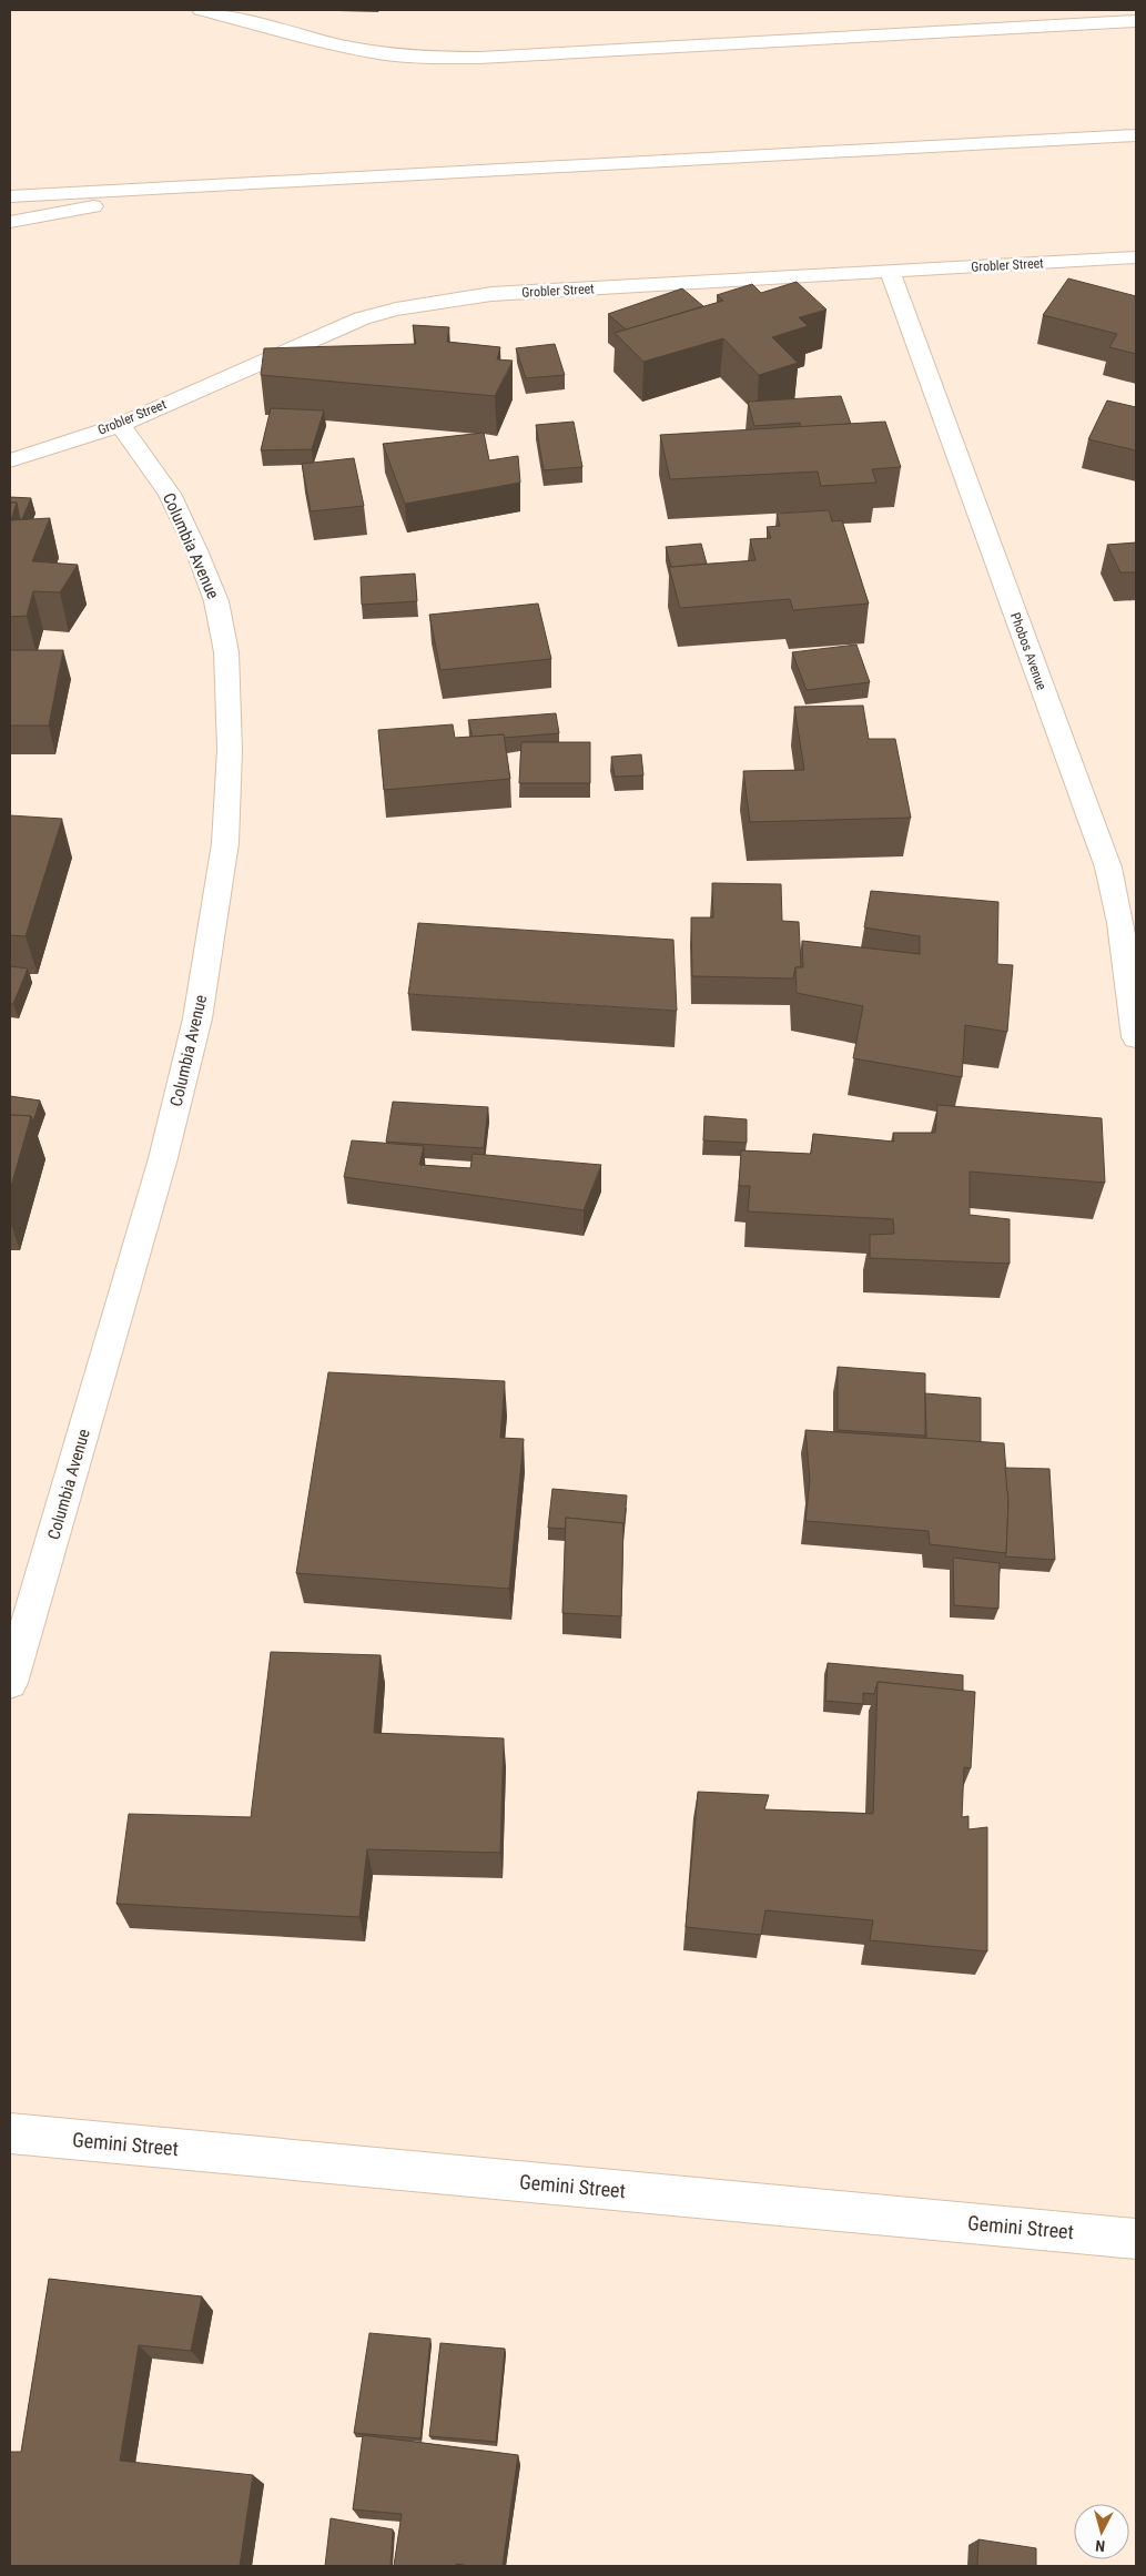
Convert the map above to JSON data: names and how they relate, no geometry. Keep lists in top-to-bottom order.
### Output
{
  "streets": {
    "street": [
      "Grobler Street",
      "Columbia Avenue",
      "Phobos Avenue",
      "Gemini Street"
    ]
  },
  "crossings": [
    ["Grobler Street", "Columbia Avenue"],
    ["Grobler Street", "Phobos Avenue"]
  ],
  "north": "bottom"
}
